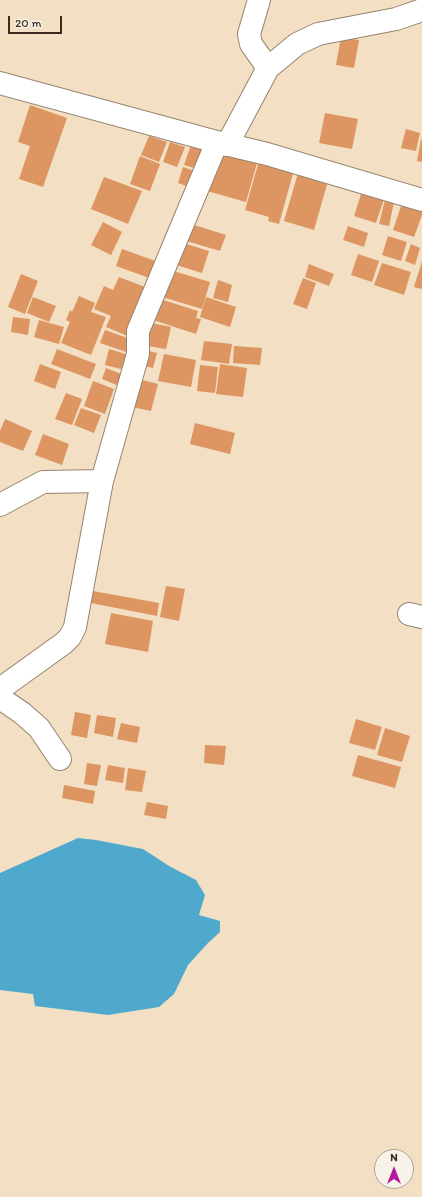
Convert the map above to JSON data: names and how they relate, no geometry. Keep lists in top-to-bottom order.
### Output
{
  "scale_bar": "20 m",
  "north": "top"
}
